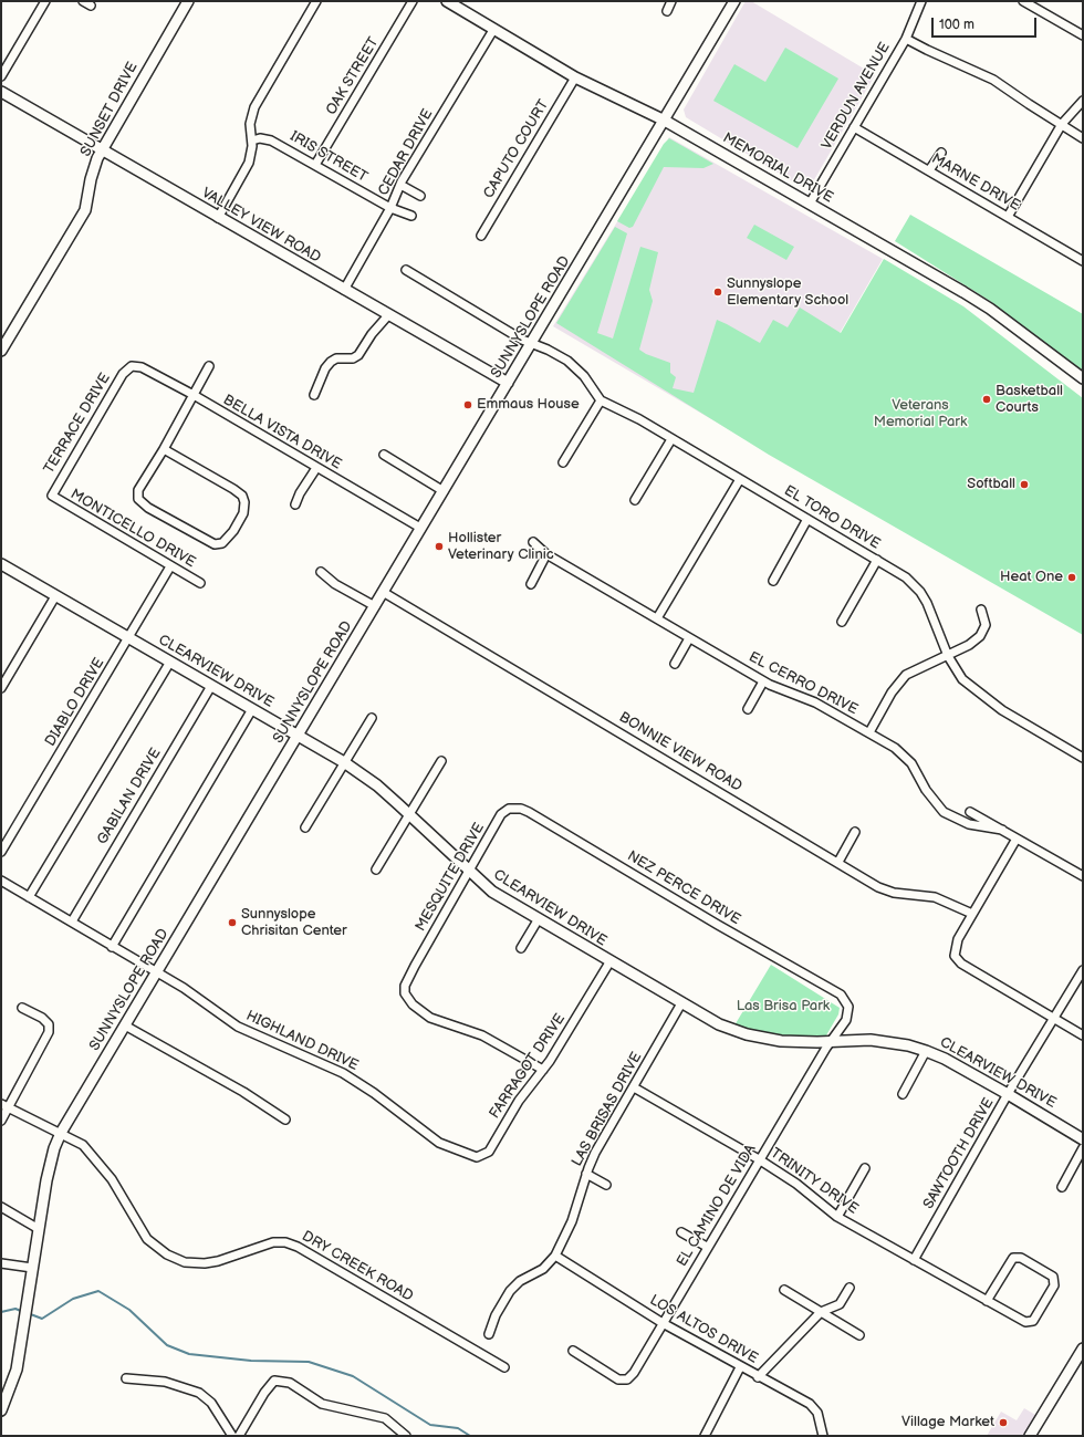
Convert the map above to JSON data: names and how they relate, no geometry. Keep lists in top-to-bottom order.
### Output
{
  "streets": {
    "street": [
      "OAK STREET",
      "VERDUN AVENUE",
      "SUNSET DRIVE",
      "CAPUTO COURT",
      "CEDAR DRIVE",
      "IRIS STREET",
      "MEMORIAL DRIVE",
      "MARNE DRIVE",
      "VALLEY VIEW ROAD",
      "SUNNYSLOPE ROAD",
      "TERRACE DRIVE",
      "BELLA VISTA DRIVE",
      "EL TORO DRIVE",
      "MONTICELLO DRIVE",
      "CLEARVIEW DRIVE",
      "EL CERRO DRIVE",
      "DIABLO DRIVE",
      "BONNIE VIEW ROAD",
      "GABILAN DRIVE",
      "MESQUITE DRIVE",
      "NEZ PERCE DRIVE",
      "HIGHLAND DRIVE",
      "FARRAGOT DRIVE",
      "LAS BRISAS DRIVE",
      "SAWTOOTH DRIVE",
      "TRINITY DRIVE",
      "EL CAMINO DE VIDA",
      "DRY CREEK ROAD",
      "LOS ALTOS DRIVE"
    ]
  },
  "crossings": [
    ["OAK STREET", "IRIS STREET"],
    ["VERDUN AVENUE", "MEMORIAL DRIVE"],
    ["VERDUN AVENUE", "MARNE DRIVE"],
    ["SUNSET DRIVE", "VALLEY VIEW ROAD"],
    ["CAPUTO COURT", "MEMORIAL DRIVE"],
    ["CEDAR DRIVE", "IRIS STREET"],
    ["CEDAR DRIVE", "MEMORIAL DRIVE"],
    ["CEDAR DRIVE", "VALLEY VIEW ROAD"],
    ["MEMORIAL DRIVE", "SUNNYSLOPE ROAD"],
    ["VALLEY VIEW ROAD", "SUNNYSLOPE ROAD"],
    ["SUNNYSLOPE ROAD", "BELLA VISTA DRIVE"],
    ["SUNNYSLOPE ROAD", "EL TORO DRIVE"],
    ["SUNNYSLOPE ROAD", "CLEARVIEW DRIVE"],
    ["SUNNYSLOPE ROAD", "BONNIE VIEW ROAD"],
    ["SUNNYSLOPE ROAD", "HIGHLAND DRIVE"],
    ["SUNNYSLOPE ROAD", "DRY CREEK ROAD"],
    ["TERRACE DRIVE", "BELLA VISTA DRIVE"],
    ["TERRACE DRIVE", "MONTICELLO DRIVE"],
    ["MONTICELLO DRIVE", "DIABLO DRIVE"],
    ["CLEARVIEW DRIVE", "DIABLO DRIVE"],
    ["CLEARVIEW DRIVE", "GABILAN DRIVE"],
    ["CLEARVIEW DRIVE", "MESQUITE DRIVE"],
    ["CLEARVIEW DRIVE", "FARRAGOT DRIVE"],
    ["CLEARVIEW DRIVE", "LAS BRISAS DRIVE"],
    ["CLEARVIEW DRIVE", "SAWTOOTH DRIVE"],
    ["CLEARVIEW DRIVE", "EL CAMINO DE VIDA"],
    ["GABILAN DRIVE", "HIGHLAND DRIVE"],
    ["MESQUITE DRIVE", "NEZ PERCE DRIVE"],
    ["MESQUITE DRIVE", "FARRAGOT DRIVE"],
    ["NEZ PERCE DRIVE", "EL CAMINO DE VIDA"],
    ["HIGHLAND DRIVE", "FARRAGOT DRIVE"],
    ["LAS BRISAS DRIVE", "TRINITY DRIVE"],
    ["LAS BRISAS DRIVE", "LOS ALTOS DRIVE"],
    ["SAWTOOTH DRIVE", "TRINITY DRIVE"],
    ["TRINITY DRIVE", "EL CAMINO DE VIDA"],
    ["EL CAMINO DE VIDA", "LOS ALTOS DRIVE"]
  ],
  "parks": ["Veterans Memorial Park", "Las Brisa Park"],
  "places": [
    "Sunnyslope Elementary School",
    "Basketball Courts",
    "Emmaus House",
    "Softball",
    "Hollister Veterinary Clinic",
    "Heat One",
    "Sunnyslope Chrisitan Center",
    "Village Market"
  ],
  "scale_bar": "100 m"
}
